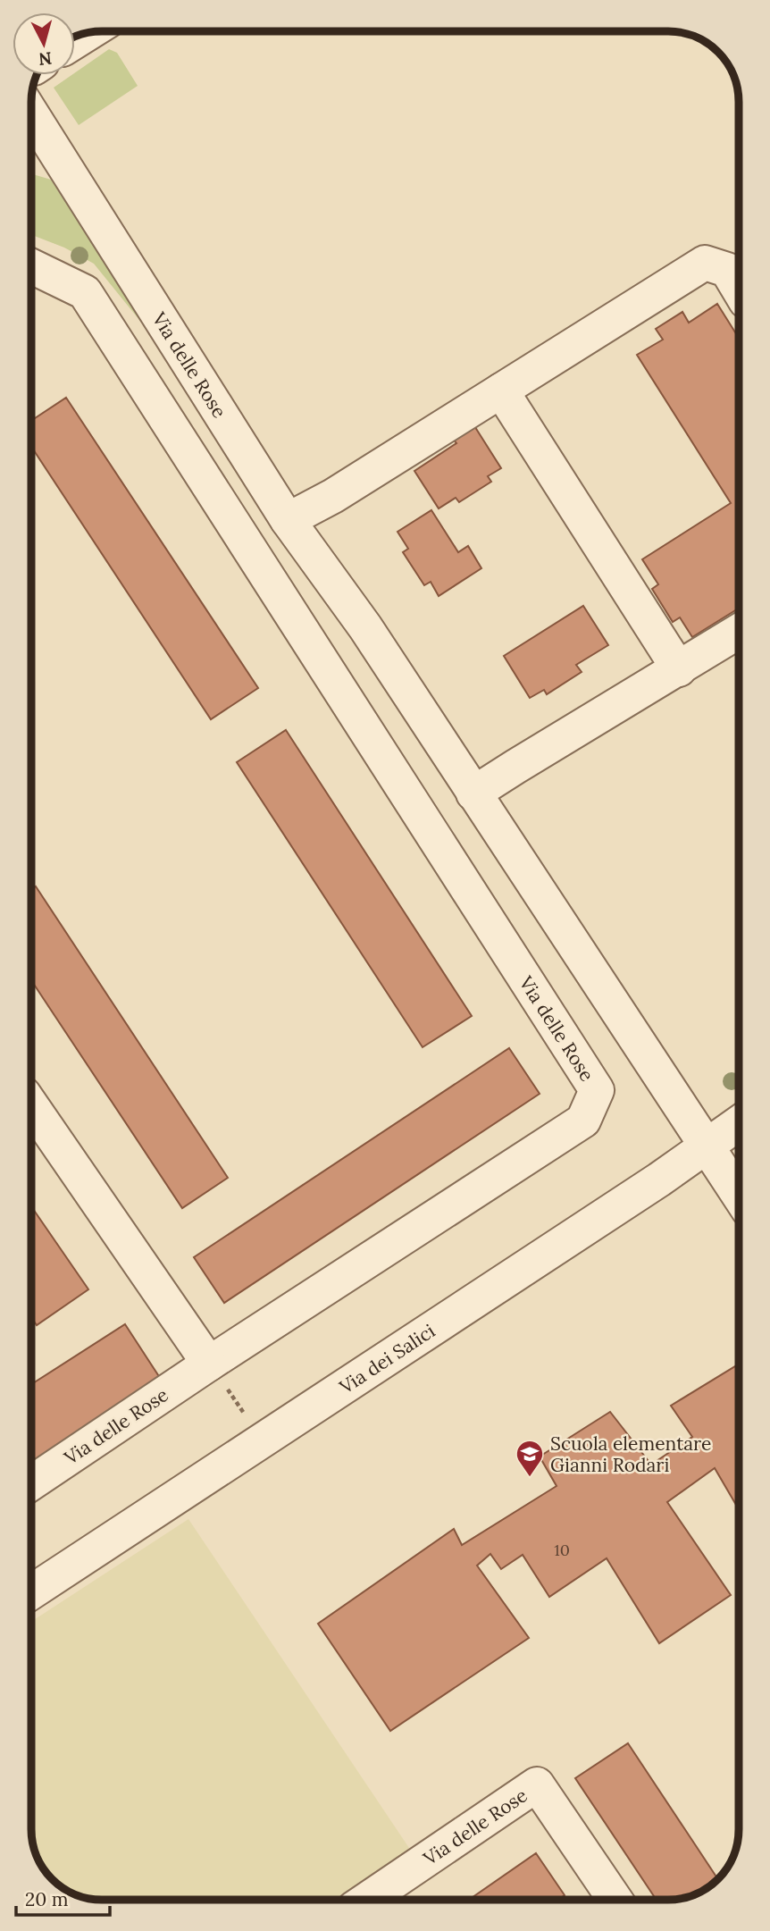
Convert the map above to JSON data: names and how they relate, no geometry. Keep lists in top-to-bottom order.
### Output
{
  "streets": {
    "street": ["Via delle Rose", "Via dei Salici"]
  },
  "crossings": [
    ["Via delle Rose", "Via dei Salici"]
  ],
  "places": {
    "school or university": ["Scuola elementare Gianni Rodari"]
  },
  "house_numbers": ["10"],
  "scale_bar": "20 m",
  "north": "bottom"
}
